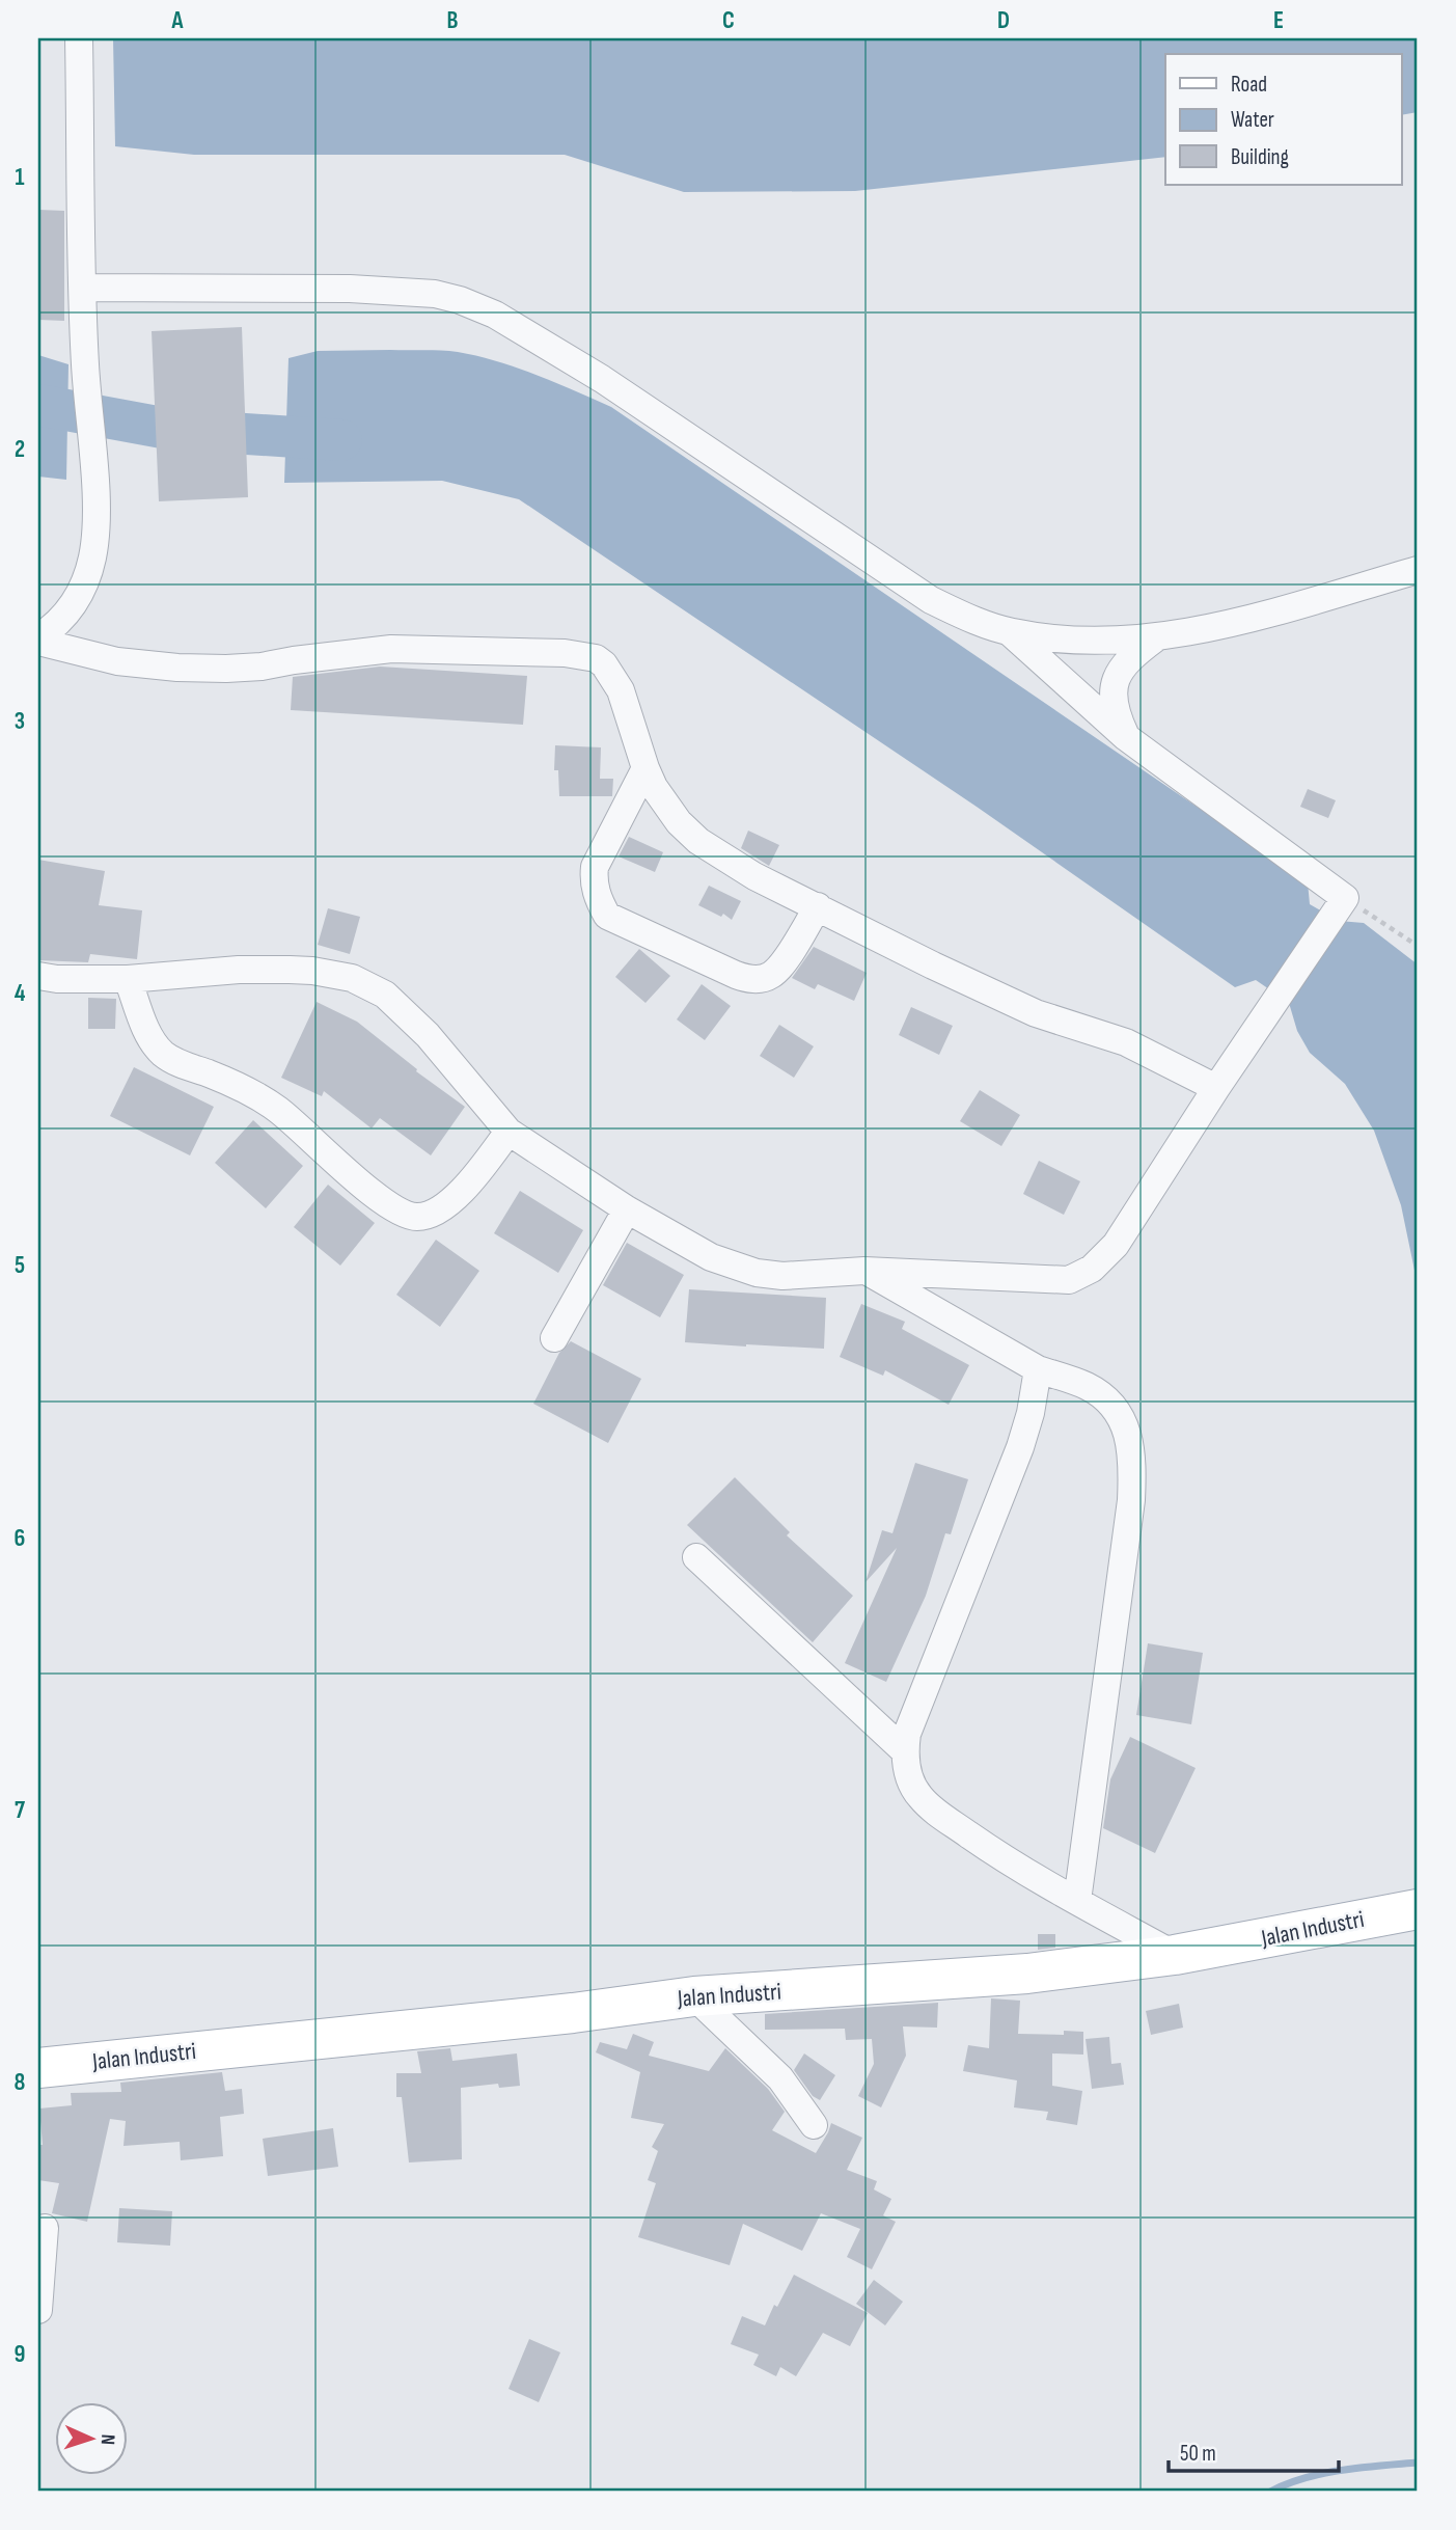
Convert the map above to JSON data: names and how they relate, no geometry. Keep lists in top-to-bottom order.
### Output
{
  "streets": {
    "main road": ["Jalan Industri"]
  },
  "legend": ["Road", "Water", "Building"],
  "scale_bar": "50 m",
  "north": "right",
  "grid": {
    "columns": [
      "A",
      "B",
      "C",
      "D",
      "E"
    ],
    "rows": [
      "1",
      "2",
      "3",
      "4",
      "5",
      "6",
      "7",
      "8",
      "9"
    ]
  }
}
